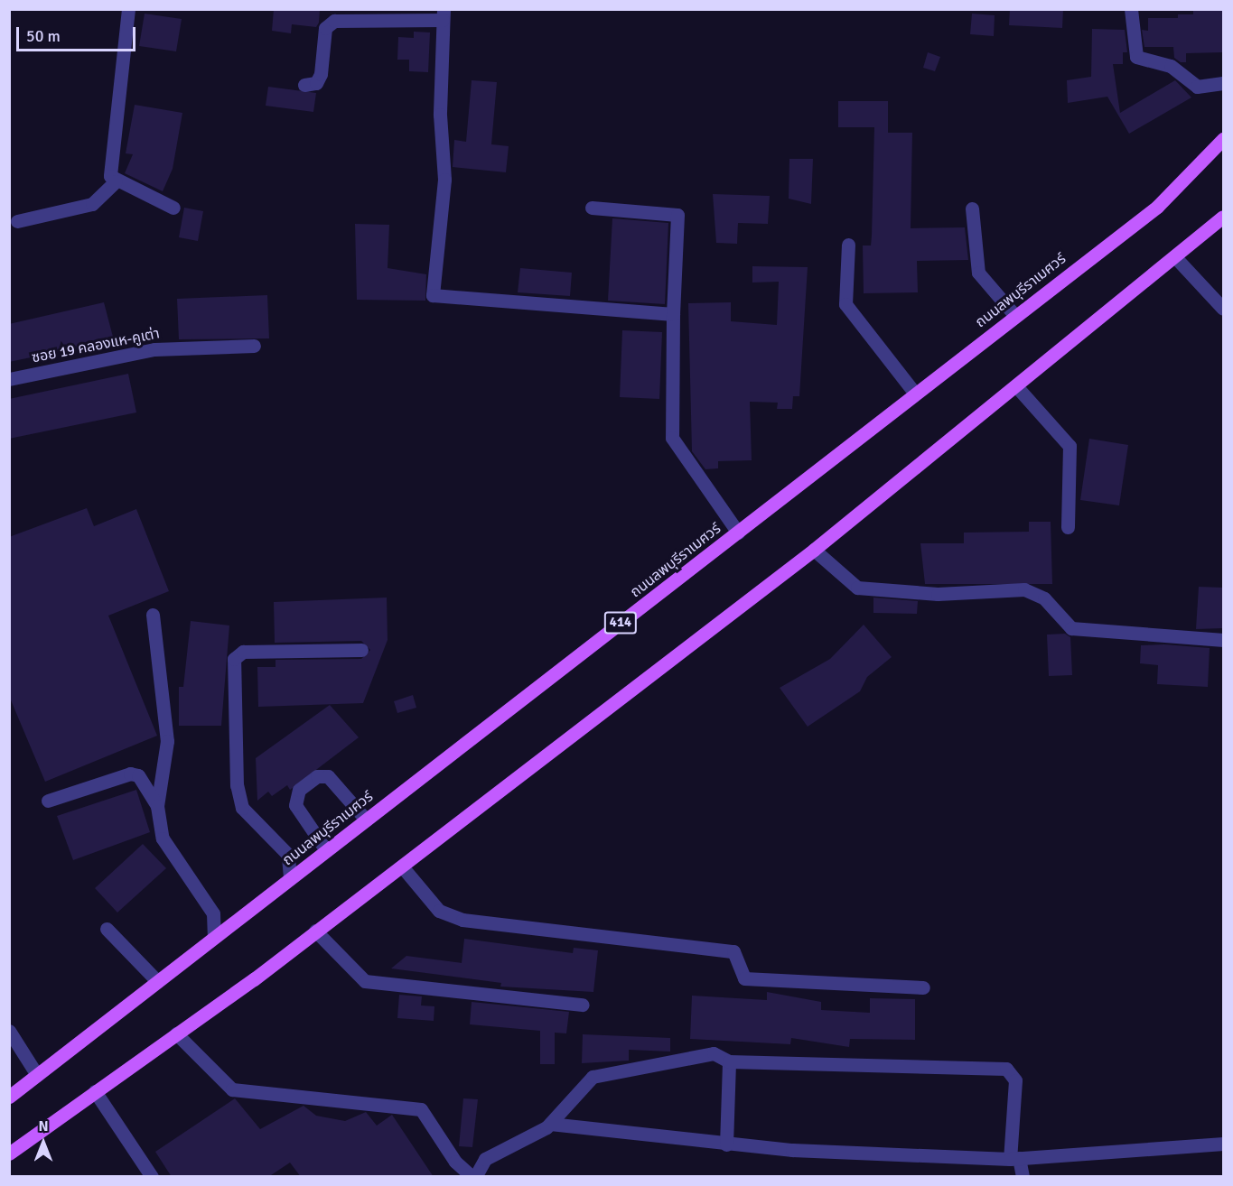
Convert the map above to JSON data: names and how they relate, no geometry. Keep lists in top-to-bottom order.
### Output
{
  "streets": {
    "main road": ["ถนนลพบุรีราเมศวร์", "414"],
    "street": ["ซอย 19 คลองแห-คูเต่า"]
  },
  "scale_bar": "50 m",
  "north": "top"
}
